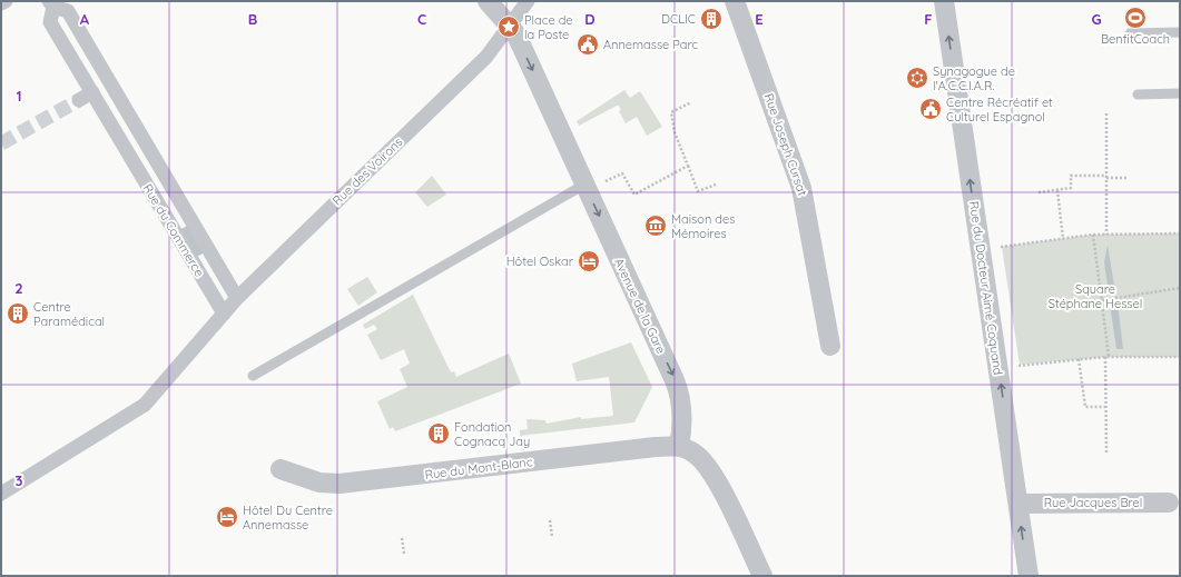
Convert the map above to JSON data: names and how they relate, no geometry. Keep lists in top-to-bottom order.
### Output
{
  "streets": {
    "street": [
      "Rue Joseph Cursat",
      "Rue des Voirons",
      "Rue du Commerce",
      "Rue du Docteur Aimé Coquand",
      "Avenue de la Gare",
      "Rue du Mont-Blanc",
      "Rue Jacques Brel"
    ]
  },
  "crossings": [
    ["Rue des Voirons", "Rue du Commerce"],
    ["Rue des Voirons", "Avenue de la Gare"],
    ["Rue du Docteur Aimé Coquand", "Rue Jacques Brel"],
    ["Avenue de la Gare", "Rue du Mont-Blanc"]
  ],
  "one_way": ["Rue du Docteur Aimé Coquand", "Avenue de la Gare"],
  "parks": ["Square Stéphane Hessel"],
  "places": {
    "sports": ["BenfitCoach"],
    "building": ["DCLIC", "Centre Paramédical", "Fondation Cognacq Jay"],
    "place": ["Place de la Poste"],
    "public building": ["Annemasse Parc", "Centre Récréatif et Culturel Espagnol"],
    "synagogue": ["Synagogue de l'A.C.C.I.A.R."],
    "museum": ["Maison des Mémoires"],
    "hotel": ["Hôtel Oskar", "Hôtel Du Centre Annemasse"]
  },
  "grid": {
    "columns": [
      "A",
      "B",
      "C",
      "D",
      "E",
      "F",
      "G"
    ],
    "rows": ["1", "2", "3"]
  }
}
